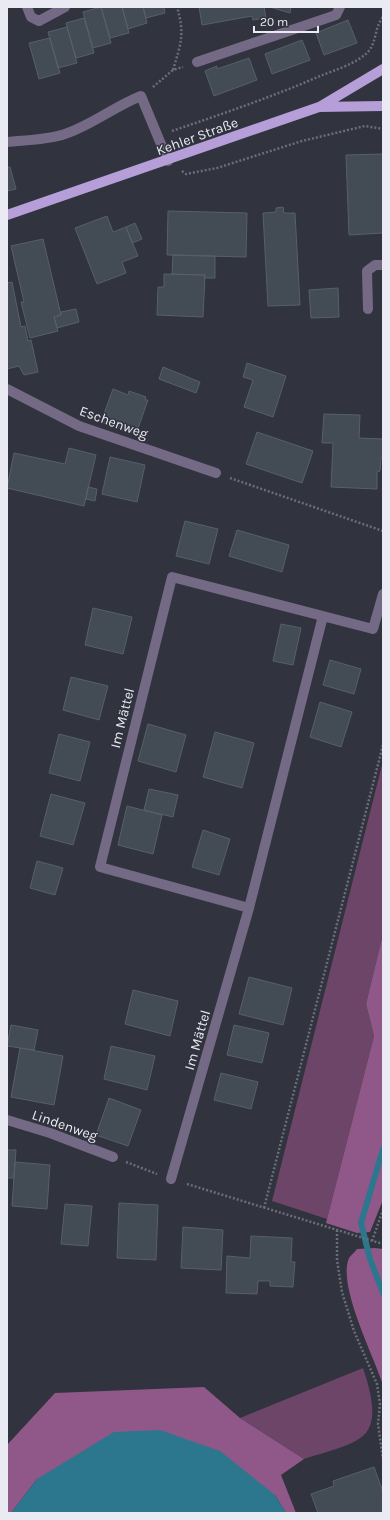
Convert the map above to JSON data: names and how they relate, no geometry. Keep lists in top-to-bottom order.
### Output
{
  "streets": {
    "main road": ["Kehler Straße"],
    "street": ["Eschenweg", "Im Mättel", "Lindenweg"]
  },
  "scale_bar": "20 m"
}
